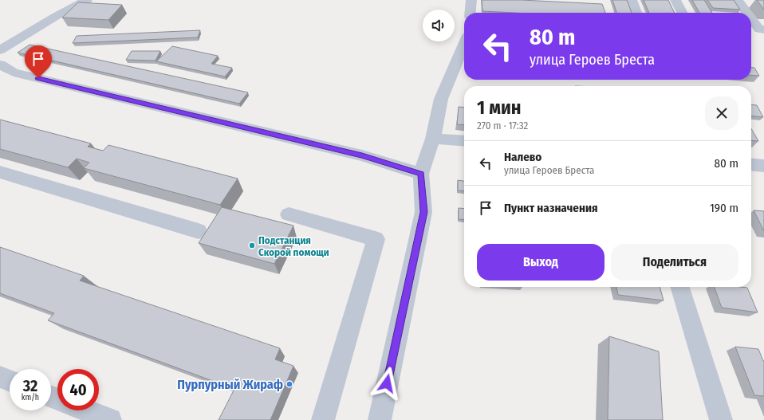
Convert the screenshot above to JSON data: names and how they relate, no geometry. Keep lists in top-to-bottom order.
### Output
{
  "places": ["Подстанция Скорой помощи", "Пурпурный Жираф"],
  "page": {
    "turn": ["80 m", "улица Героев Бреста"],
    "heading": ["1 мин", "270 m · 17:32"],
    "list": [
      {
        "name": "Налево",
        "note": "улица Героев Бреста",
        "value": "80 m"
      },
      {
        "name": "Пункт назначения",
        "value": "190 m"
      }
    ],
    "buttons": ["Выход", "Поделиться"],
    "speed": "32 km/h",
    "limit": "40"
  }
}
